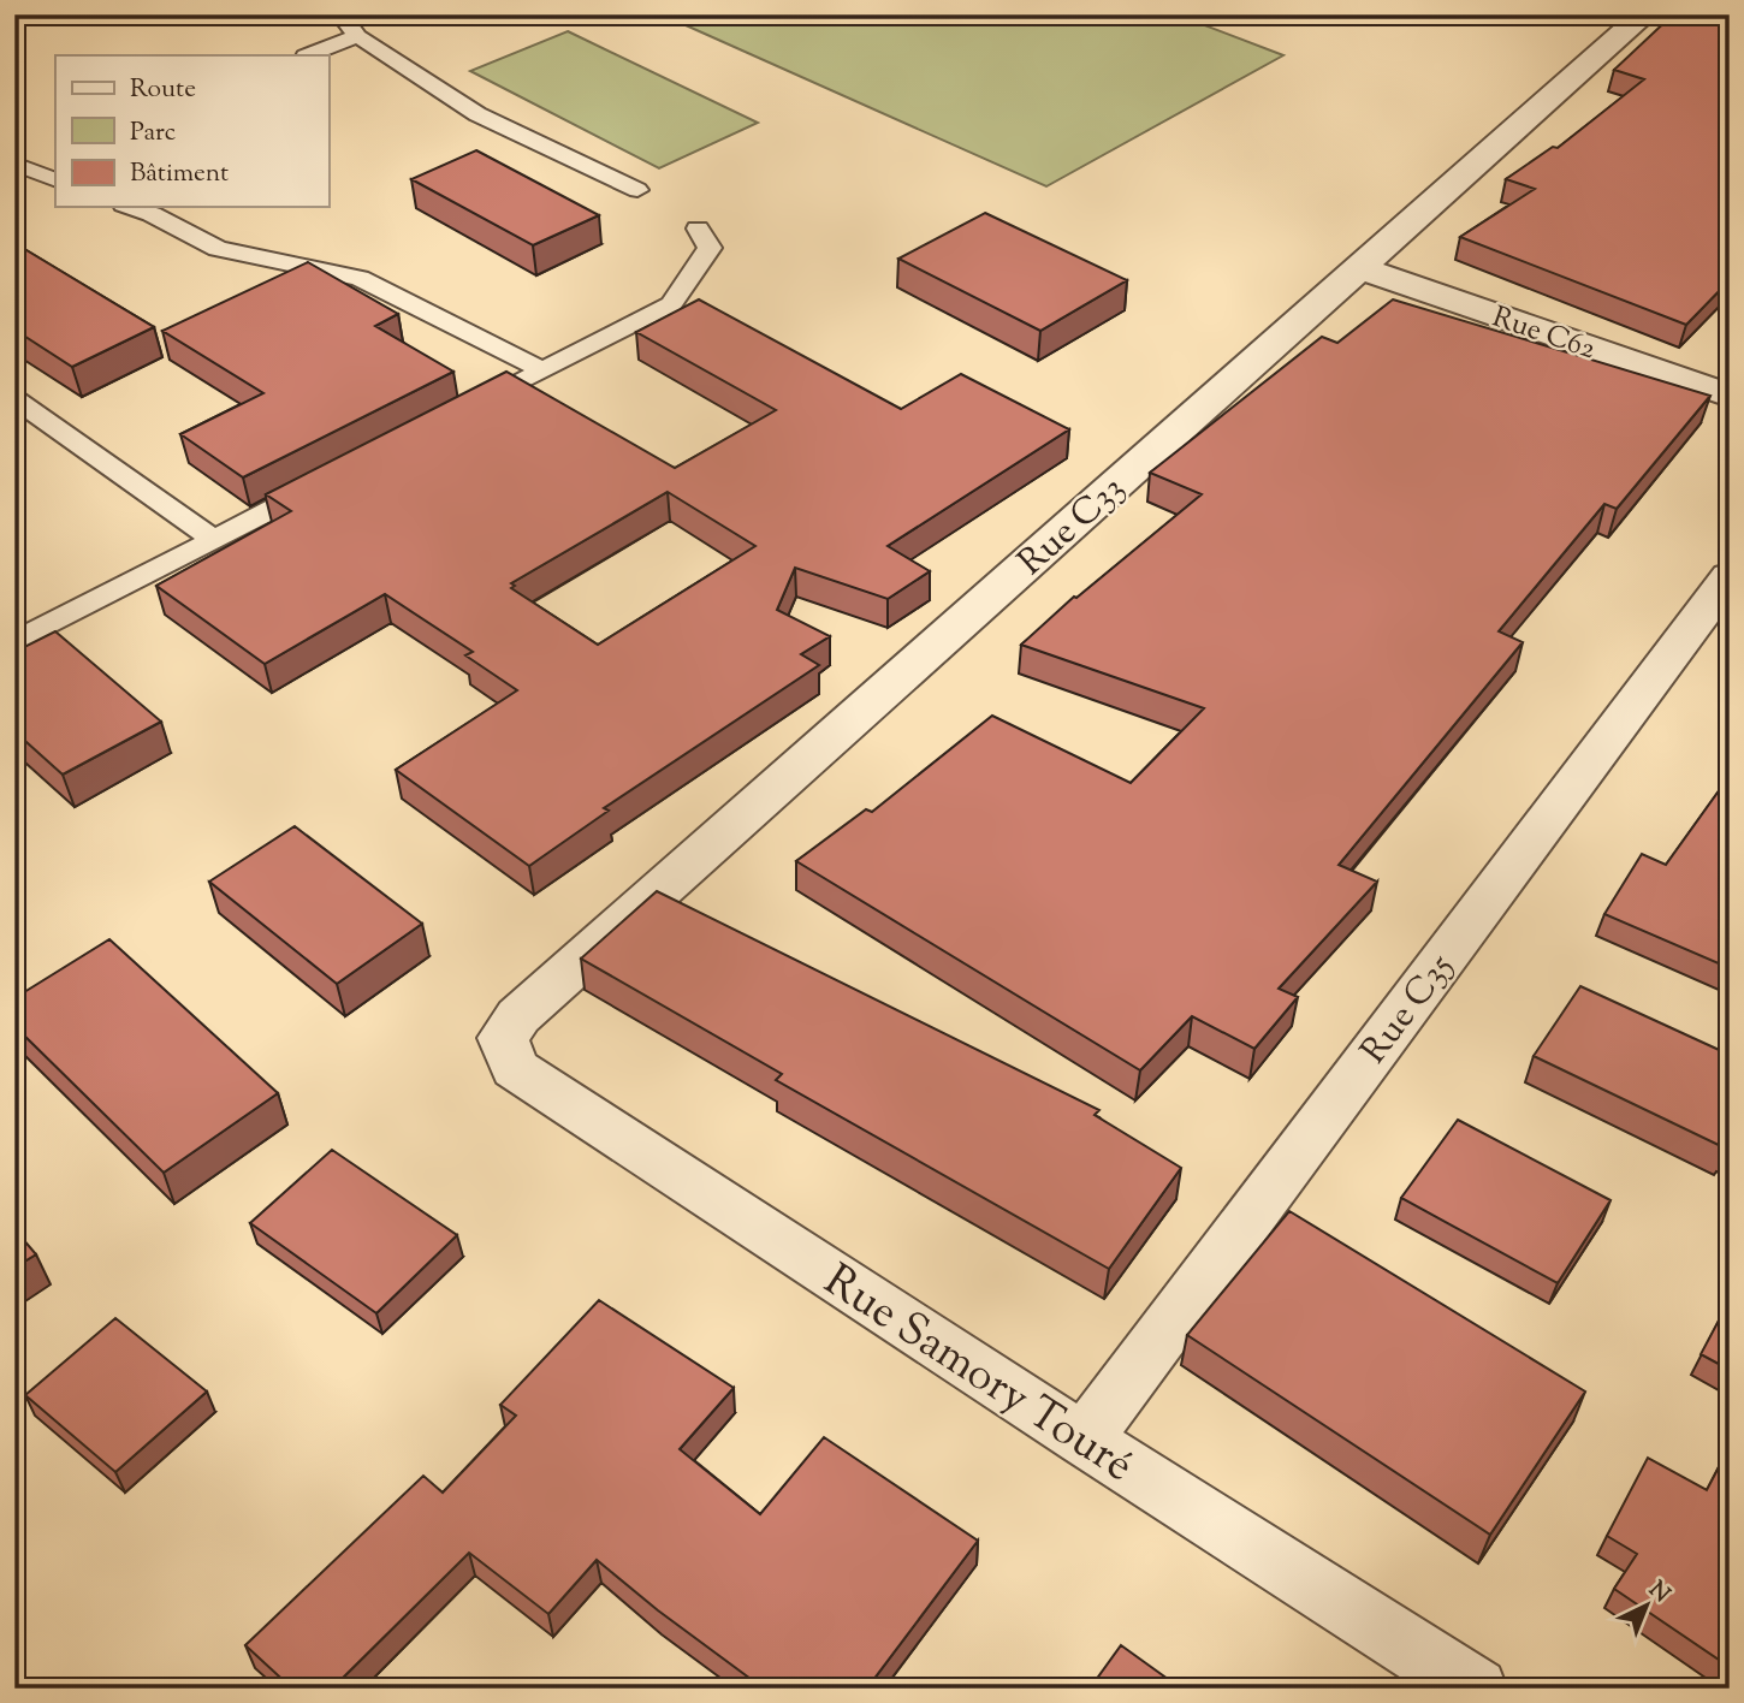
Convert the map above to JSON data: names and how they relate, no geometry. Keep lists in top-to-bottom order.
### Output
{
  "streets": {
    "street": [
      "Rue C62",
      "Rue C33",
      "Rue C35",
      "Rue Samory Touré"
    ]
  },
  "crossings": [
    ["Rue C62", "Rue C33"],
    ["Rue C33", "Rue Samory Touré"],
    ["Rue C35", "Rue Samory Touré"]
  ],
  "legend": ["Route", "Parc", "Bâtiment"],
  "north": "top right"
}
